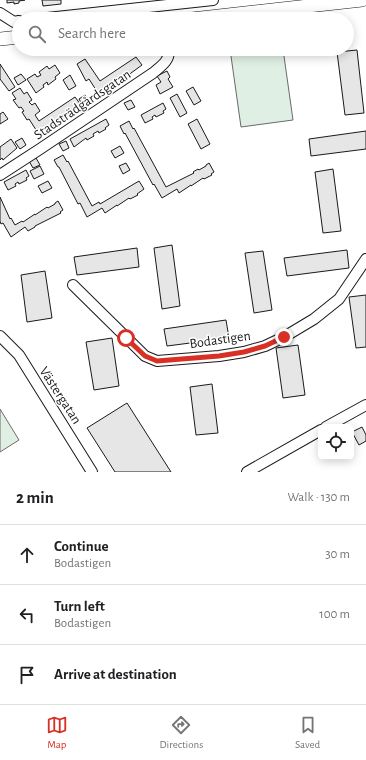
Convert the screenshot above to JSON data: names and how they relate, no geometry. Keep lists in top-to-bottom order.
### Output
{
  "streets": {
    "street": ["Stadsträdgårdsgatan", "Bodastigen", "Västergatan"]
  },
  "page": {
    "search": "Search here",
    "heading": ["2 min", "Walk · 130 m"],
    "list": [
      ["Continue", "Bodastigen", "30 m"],
      ["Turn left", "Bodastigen", "100 m"],
      "Arrive at destination"
    ],
    "nav": ["Map", "Directions", "Saved"]
  }
}
